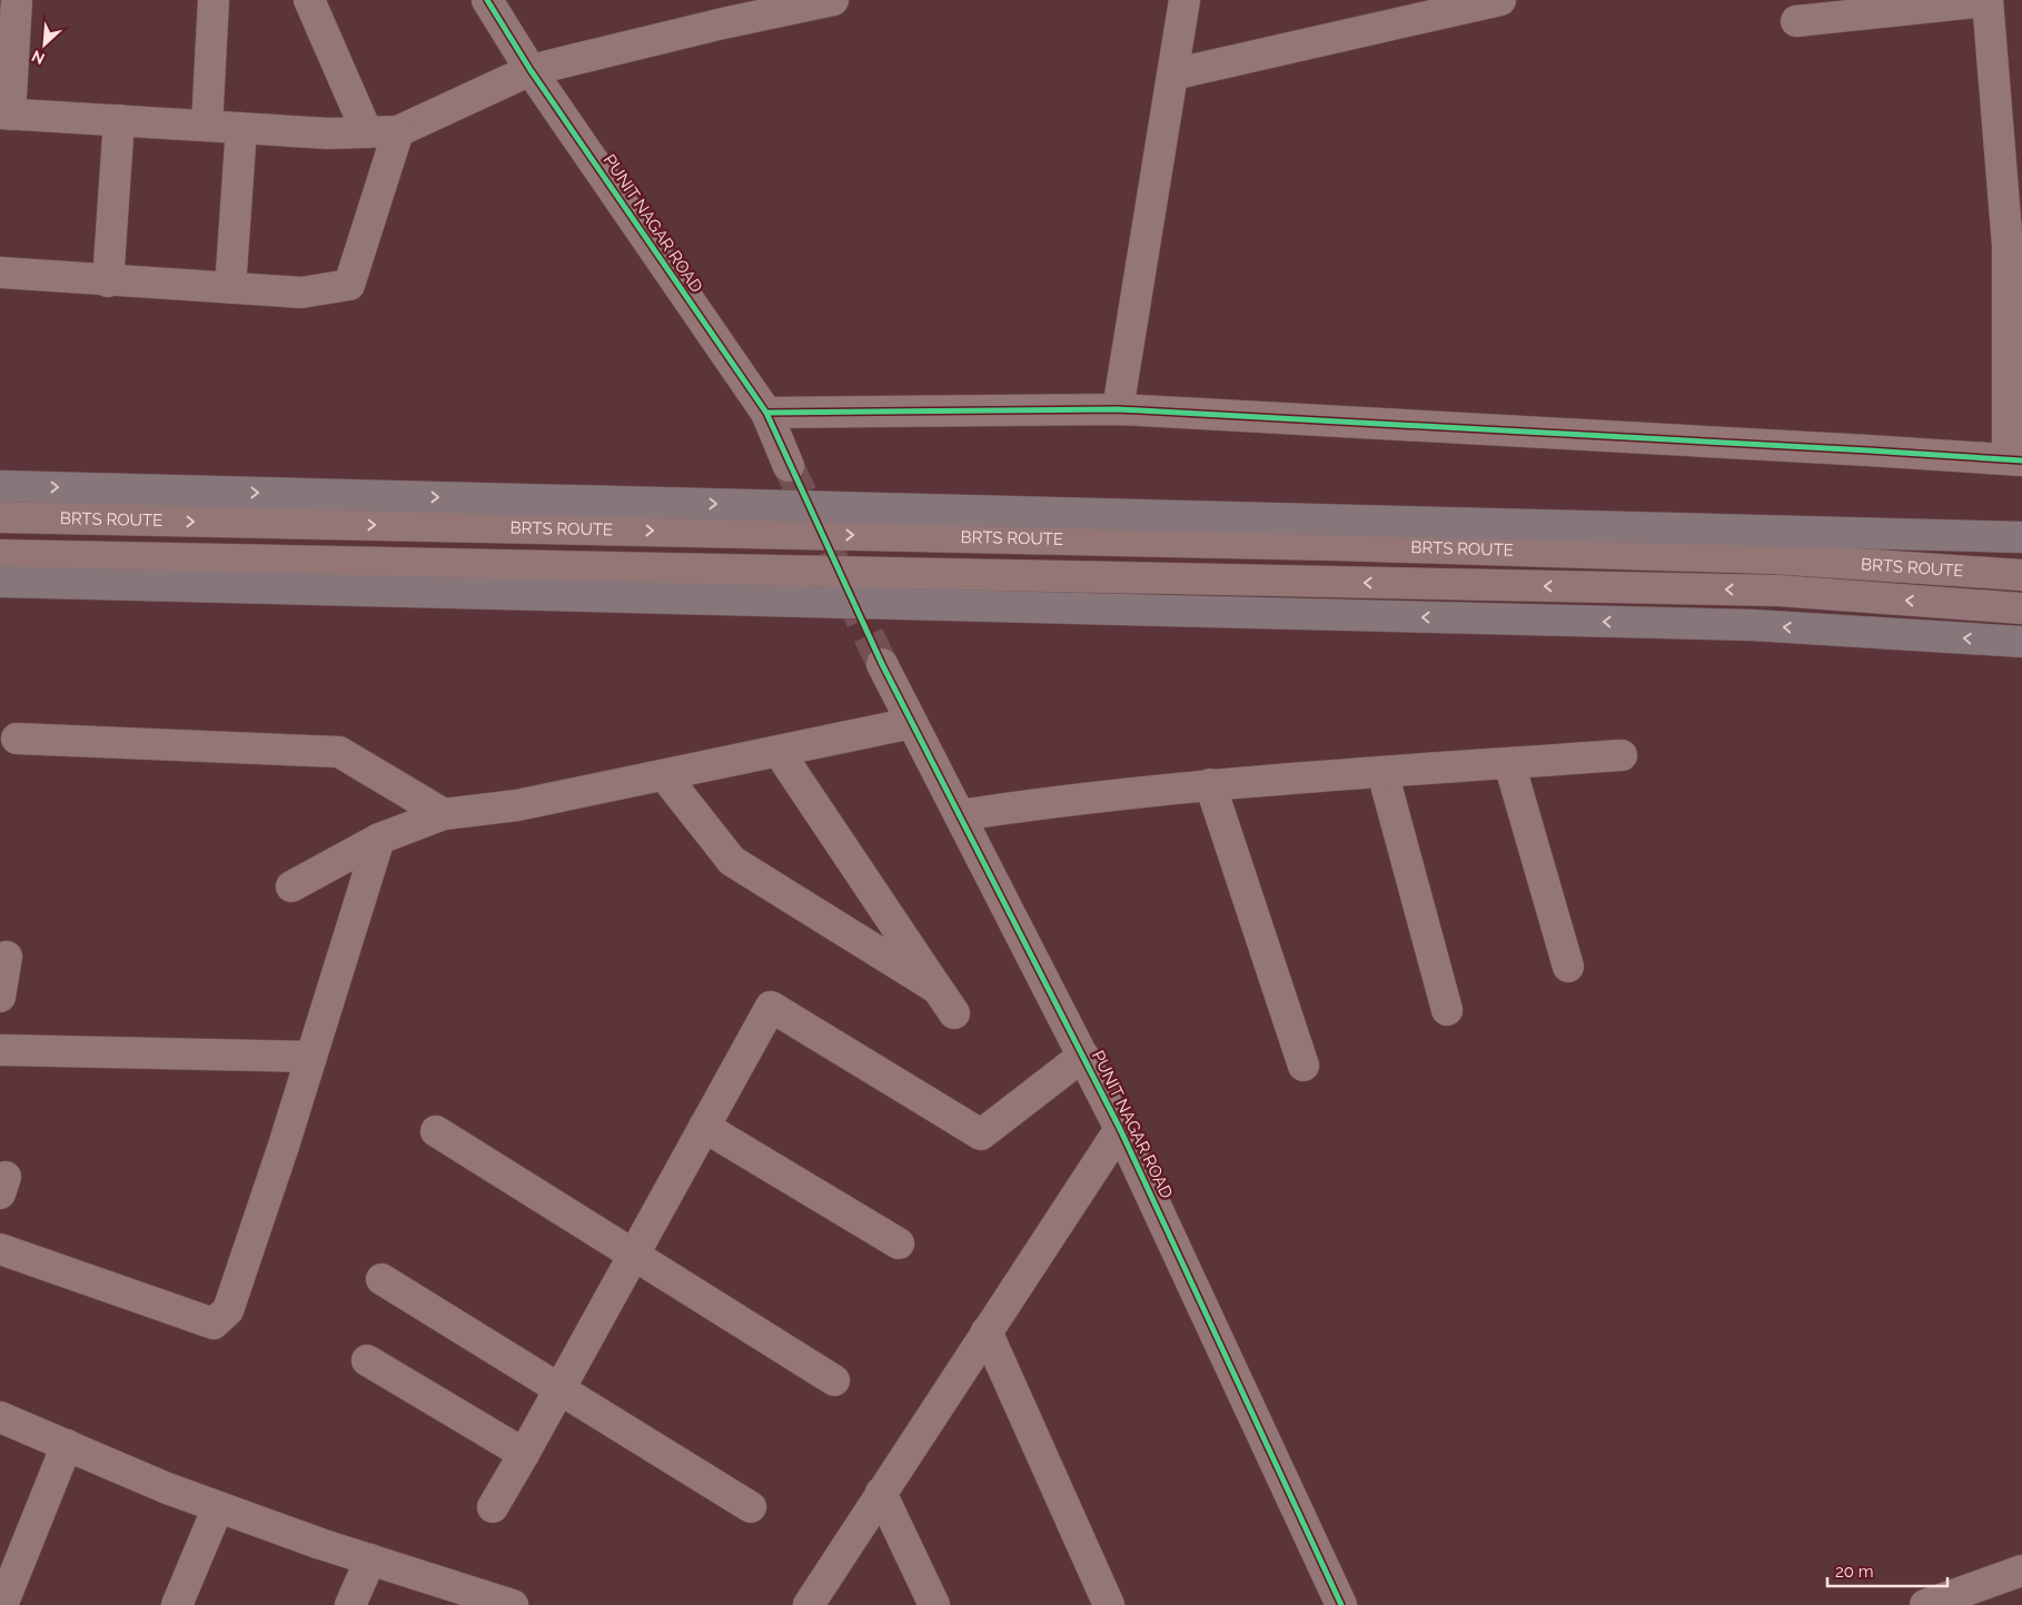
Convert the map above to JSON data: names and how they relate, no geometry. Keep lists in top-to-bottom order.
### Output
{
  "streets": {
    "street": ["PUNIT NAGAR ROAD", "BRTS ROUTE"]
  },
  "scale_bar": "20 m",
  "north": "bottom left"
}
